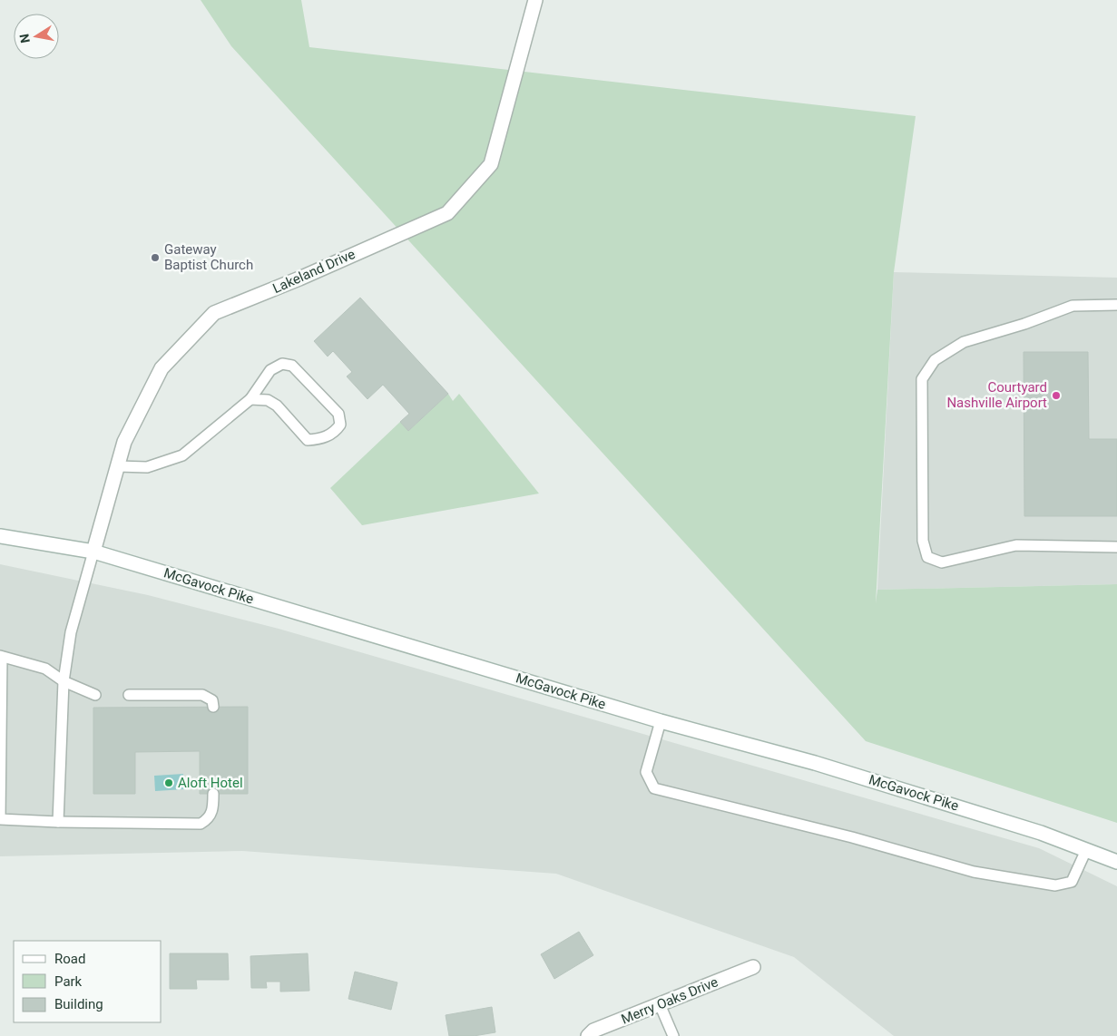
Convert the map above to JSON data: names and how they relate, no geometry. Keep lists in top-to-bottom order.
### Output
{
  "streets": {
    "main road": ["Lakeland Drive", "McGavock Pike", "Merry Oaks Drive"]
  },
  "crossings": [
    ["Lakeland Drive", "McGavock Pike"]
  ],
  "places": ["Gateway Baptist Church", "Courtyard Nashville Airport", "Aloft Hotel"],
  "legend": ["Road", "Park", "Building"],
  "north": "left"
}
